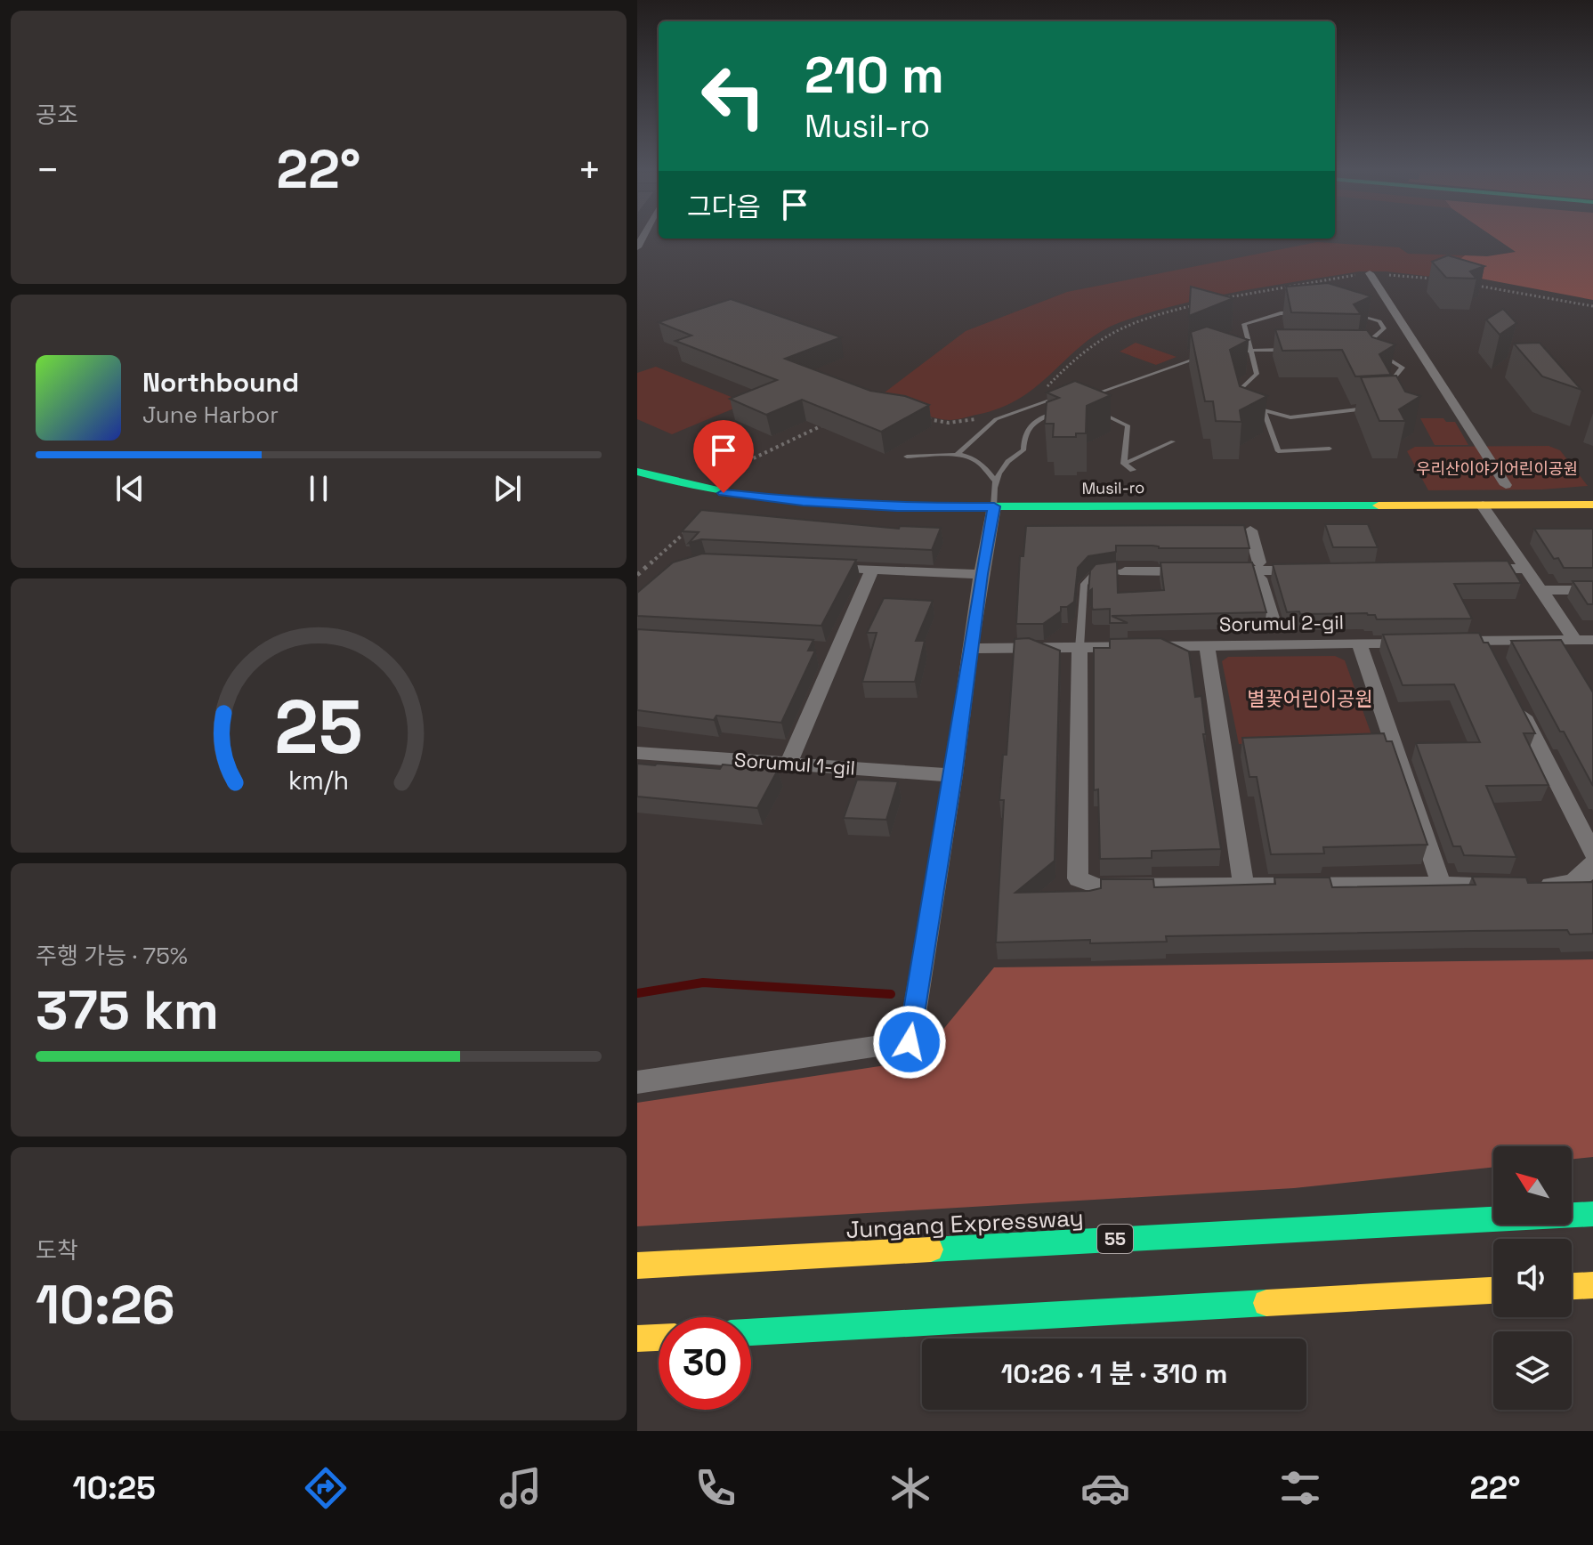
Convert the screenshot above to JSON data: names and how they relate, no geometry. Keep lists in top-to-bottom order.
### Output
{
  "streets": {
    "main road": ["Musil-ro", "Jungang Expressway", "55"],
    "street": ["Sorumul 2-gil", "Sorumul 1-gil"]
  },
  "parks": ["우리산이야기어린이공원", "별꽃어린이공원"],
  "north": "top left",
  "page": {
    "tile": [
      "공조",
      ["주행 가능 · 75%", "375 km"],
      ["도착", "10:26"]
    ],
    "turn": ["210 m", "Musil-ro"],
    "heat": ["−", "22°", "+"],
    "then": "그다음",
    "song": ["Northbound", "June Harbor"],
    "limit": "30",
    "trip": "10:26 · 1 분 · 310 m",
    "tabs": ["10:25", "22°"],
    "gauge": ["25", "km/h"]
  }
}
